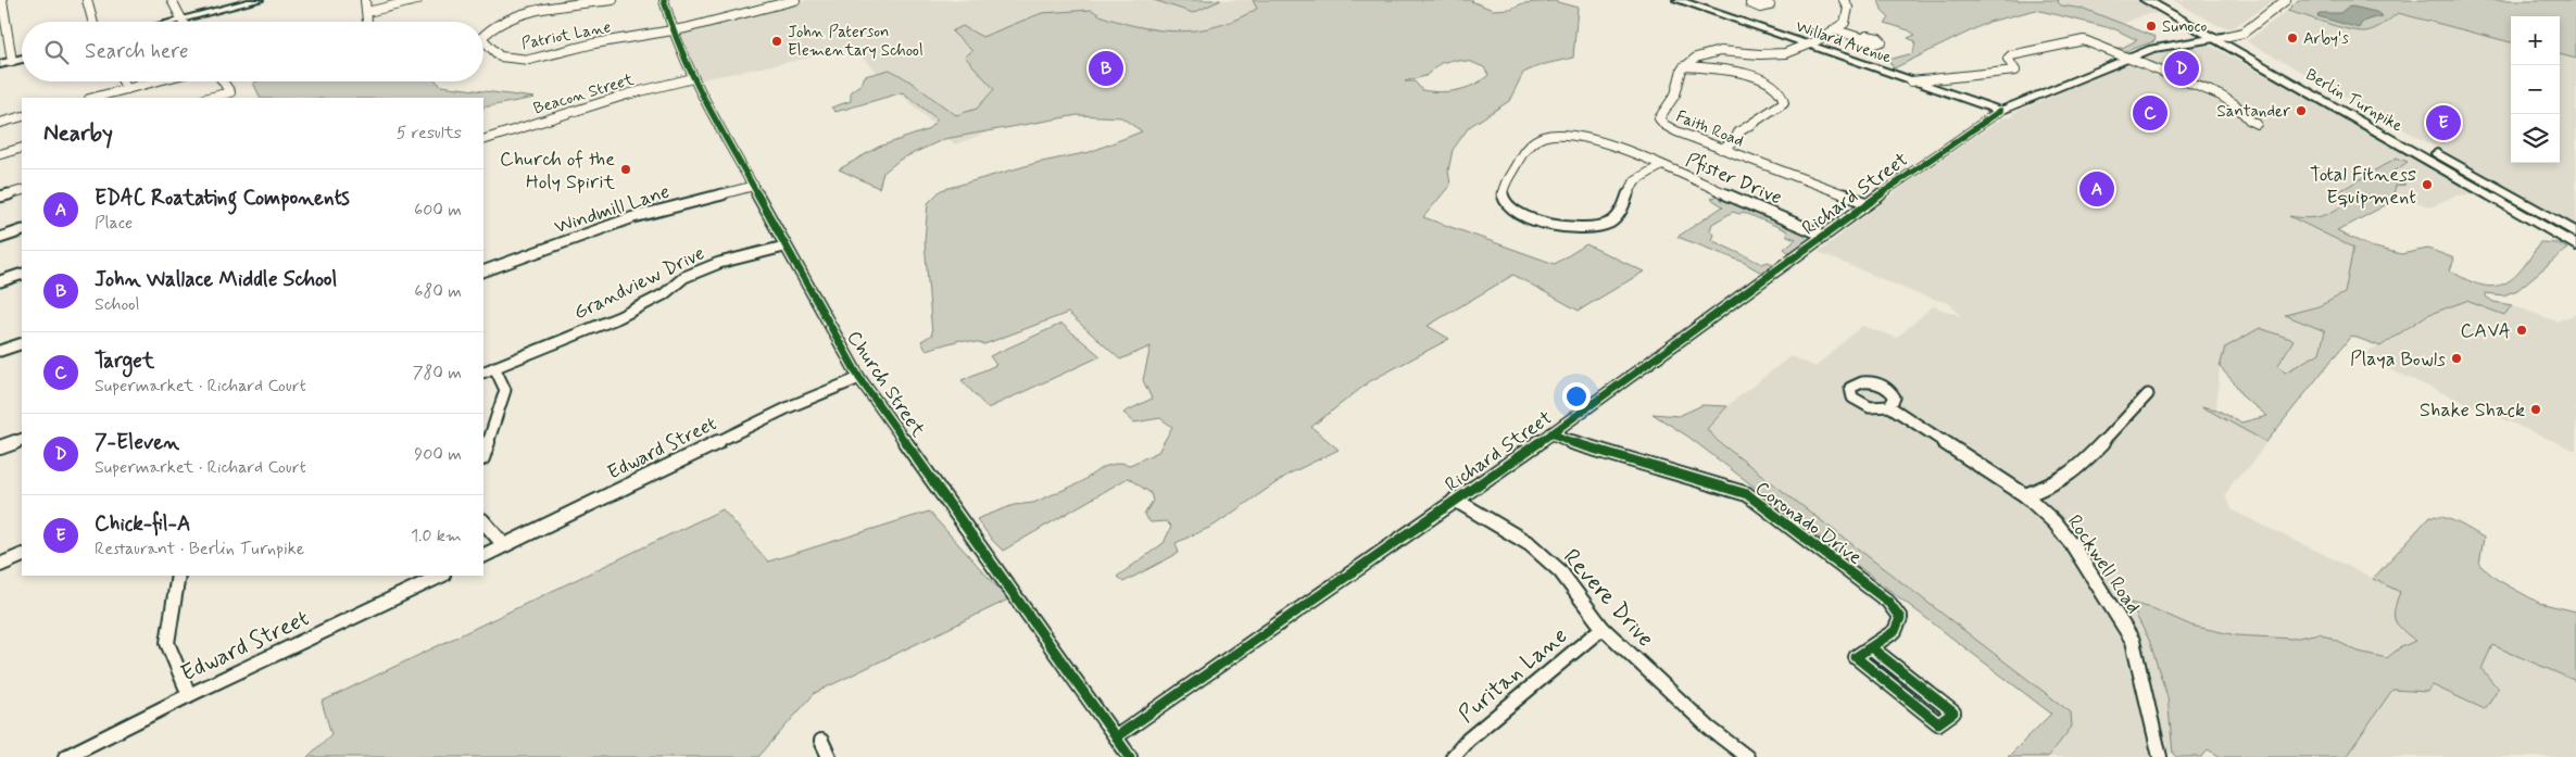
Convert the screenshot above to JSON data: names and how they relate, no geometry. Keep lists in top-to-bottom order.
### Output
{
  "streets": {
    "highway": ["Berlin Turnpike"],
    "main road": ["Willard Avenue", "Richard Street"],
    "street": [
      "Patriot Lane",
      "Beacon Street",
      "Faith Road",
      "Pfister Drive",
      "Windmill Lane",
      "Grandview Drive",
      "Church Street",
      "Edward Street",
      "Coronado Drive",
      "Rockwell Road",
      "Revere Drive",
      "Puritan Lane"
    ]
  },
  "crossings": [
    ["Patriot Lane", "Church Street"],
    ["Willard Avenue", "Richard Street"],
    ["Beacon Street", "Church Street"],
    ["Berlin Turnpike", "Richard Street"],
    ["Faith Road", "Richard Street"],
    ["Pfister Drive", "Richard Street"],
    ["Richard Street", "Church Street"],
    ["Richard Street", "Coronado Drive"],
    ["Richard Street", "Revere Drive"],
    ["Windmill Lane", "Church Street"],
    ["Grandview Drive", "Church Street"],
    ["Church Street", "Edward Street"],
    ["Revere Drive", "Puritan Lane"]
  ],
  "places": [
    "Sunoco",
    "Arby's",
    "John Paterson Elementary School",
    "Santander",
    "Church of the Holy Spirit",
    "Total Fitness Equipment",
    "CAVA",
    "Playa Bowls",
    "Shake Shack"
  ],
  "page": {
    "map_buttons": ["+", "−"],
    "search": "Search here",
    "pins": [
      "B",
      "D",
      "C",
      "E",
      "A"
    ],
    "heading": ["Nearby", "5 results"],
    "list": [
      {
        "mark": "A",
        "name": "EDAC Roatating Components",
        "note": "Place",
        "value": "600 m"
      },
      {
        "mark": "B",
        "name": "John Wallace Middle School",
        "note": "School",
        "value": "680 m"
      },
      {
        "mark": "C",
        "name": "Target",
        "note": "Supermarket · Richard Court",
        "value": "780 m"
      },
      {
        "mark": "D",
        "name": "7-Eleven",
        "note": "Supermarket · Richard Court",
        "value": "900 m"
      },
      {
        "mark": "E",
        "name": "Chick-fil-A",
        "note": "Restaurant · Berlin Turnpike",
        "value": "1.0 km"
      }
    ]
  }
}
